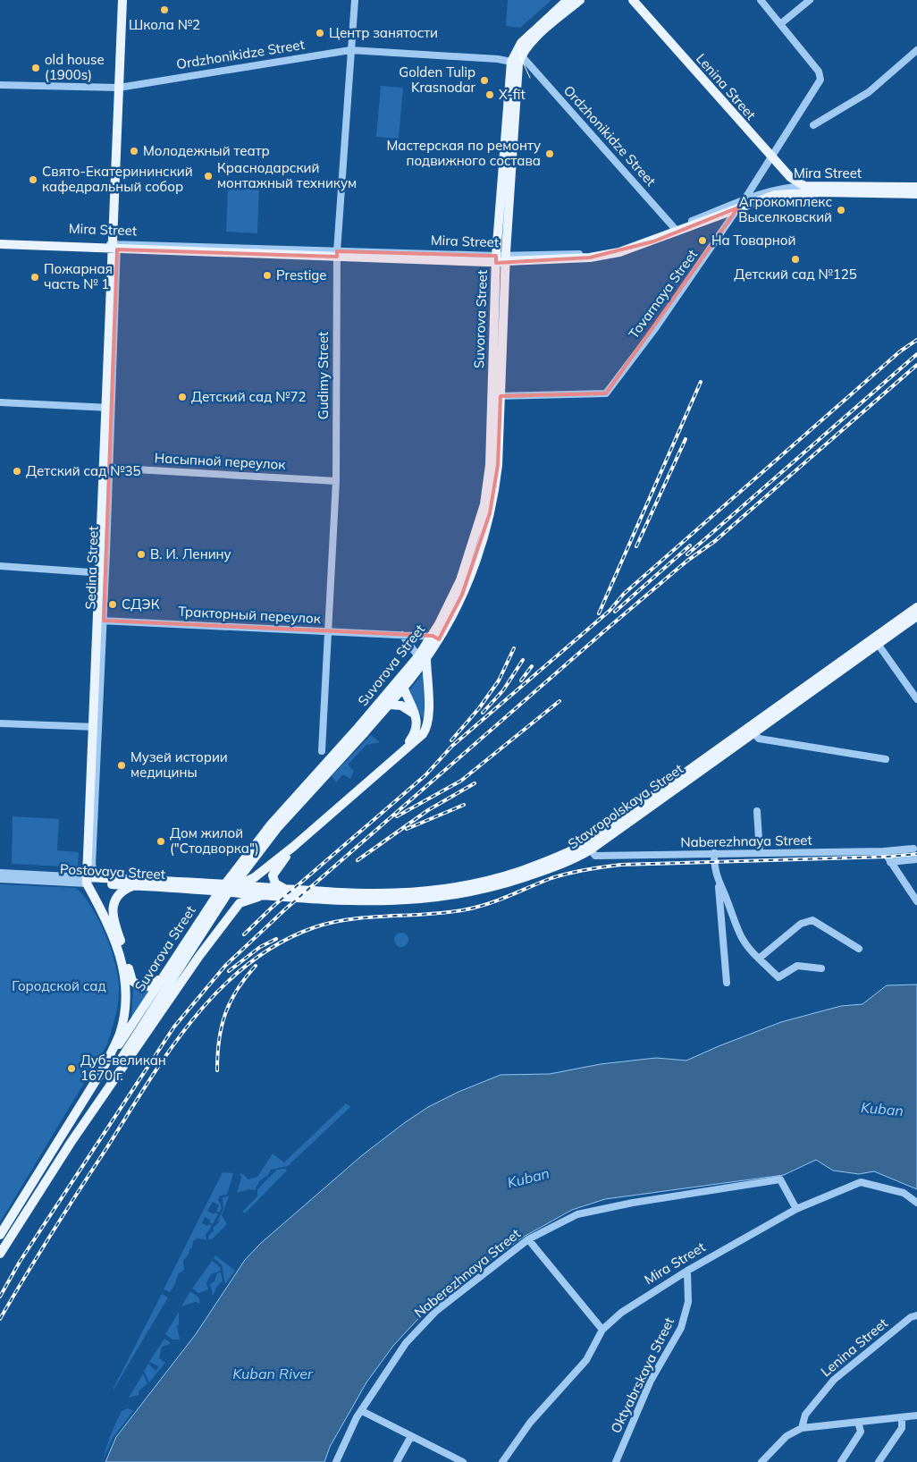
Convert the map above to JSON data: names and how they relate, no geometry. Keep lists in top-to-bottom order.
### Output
{
  "streets": {
    "main road": [
      "Lenina Street",
      "Mira Street",
      "Suvorova Street",
      "Sedina Street",
      "Stavropolskaya Street",
      "Postovaya Street"
    ],
    "street": [
      "Ordzhonikidze Street",
      "Tovarnaya Street",
      "Gudimy Street",
      "Насыпной переулок",
      "Тракторный переулок",
      "Naberezhnaya Street",
      "Oktyabrskaya Street"
    ]
  },
  "crossings": [
    ["Ordzhonikidze Street", "Mira Street"],
    ["Ordzhonikidze Street", "Suvorova Street"],
    ["Ordzhonikidze Street", "Gudimy Street"],
    ["Ordzhonikidze Street", "Sedina Street"],
    ["Lenina Street", "Mira Street"],
    ["Lenina Street", "Tovarnaya Street"],
    ["Mira Street", "Tovarnaya Street"],
    ["Mira Street", "Suvorova Street"],
    ["Mira Street", "Gudimy Street"],
    ["Mira Street", "Sedina Street"],
    ["Mira Street", "Naberezhnaya Street"],
    ["Mira Street", "Oktyabrskaya Street"],
    ["Tovarnaya Street", "Suvorova Street"],
    ["Suvorova Street", "Тракторный переулок"],
    ["Suvorova Street", "Stavropolskaya Street"],
    ["Gudimy Street", "Насыпной переулок"],
    ["Gudimy Street", "Тракторный переулок"],
    ["Насыпной переулок", "Sedina Street"],
    ["Sedina Street", "Тракторный переулок"],
    ["Sedina Street", "Postovaya Street"],
    ["Stavropolskaya Street", "Naberezhnaya Street"],
    ["Stavropolskaya Street", "Postovaya Street"]
  ],
  "water": ["Kuban", "Kuban River"],
  "parks": ["Городской сад"],
  "places": [
    "Школа №2",
    "Центр занятости",
    "old house (1900s)",
    "Golden Tulip Krasnodar",
    "X-fit",
    "Молодежный театр",
    "Мастерская по ремонту подвижного состава",
    "Краснодарский монтажный техникум",
    "Свято-Екатерининский кафедральный собор",
    "Агрокомплекс Выселковский",
    "На Товарной",
    "Детский сад №125",
    "Prestige",
    "Пожарная часть № 1",
    "Детский сад №72",
    "Детский сад №35",
    "В. И. Ленину",
    "СДЭК",
    "Музей истории медицины",
    "Дом жилой (\"Стодворка\")",
    "Дуб-великан 1670 г."
  ]
}
